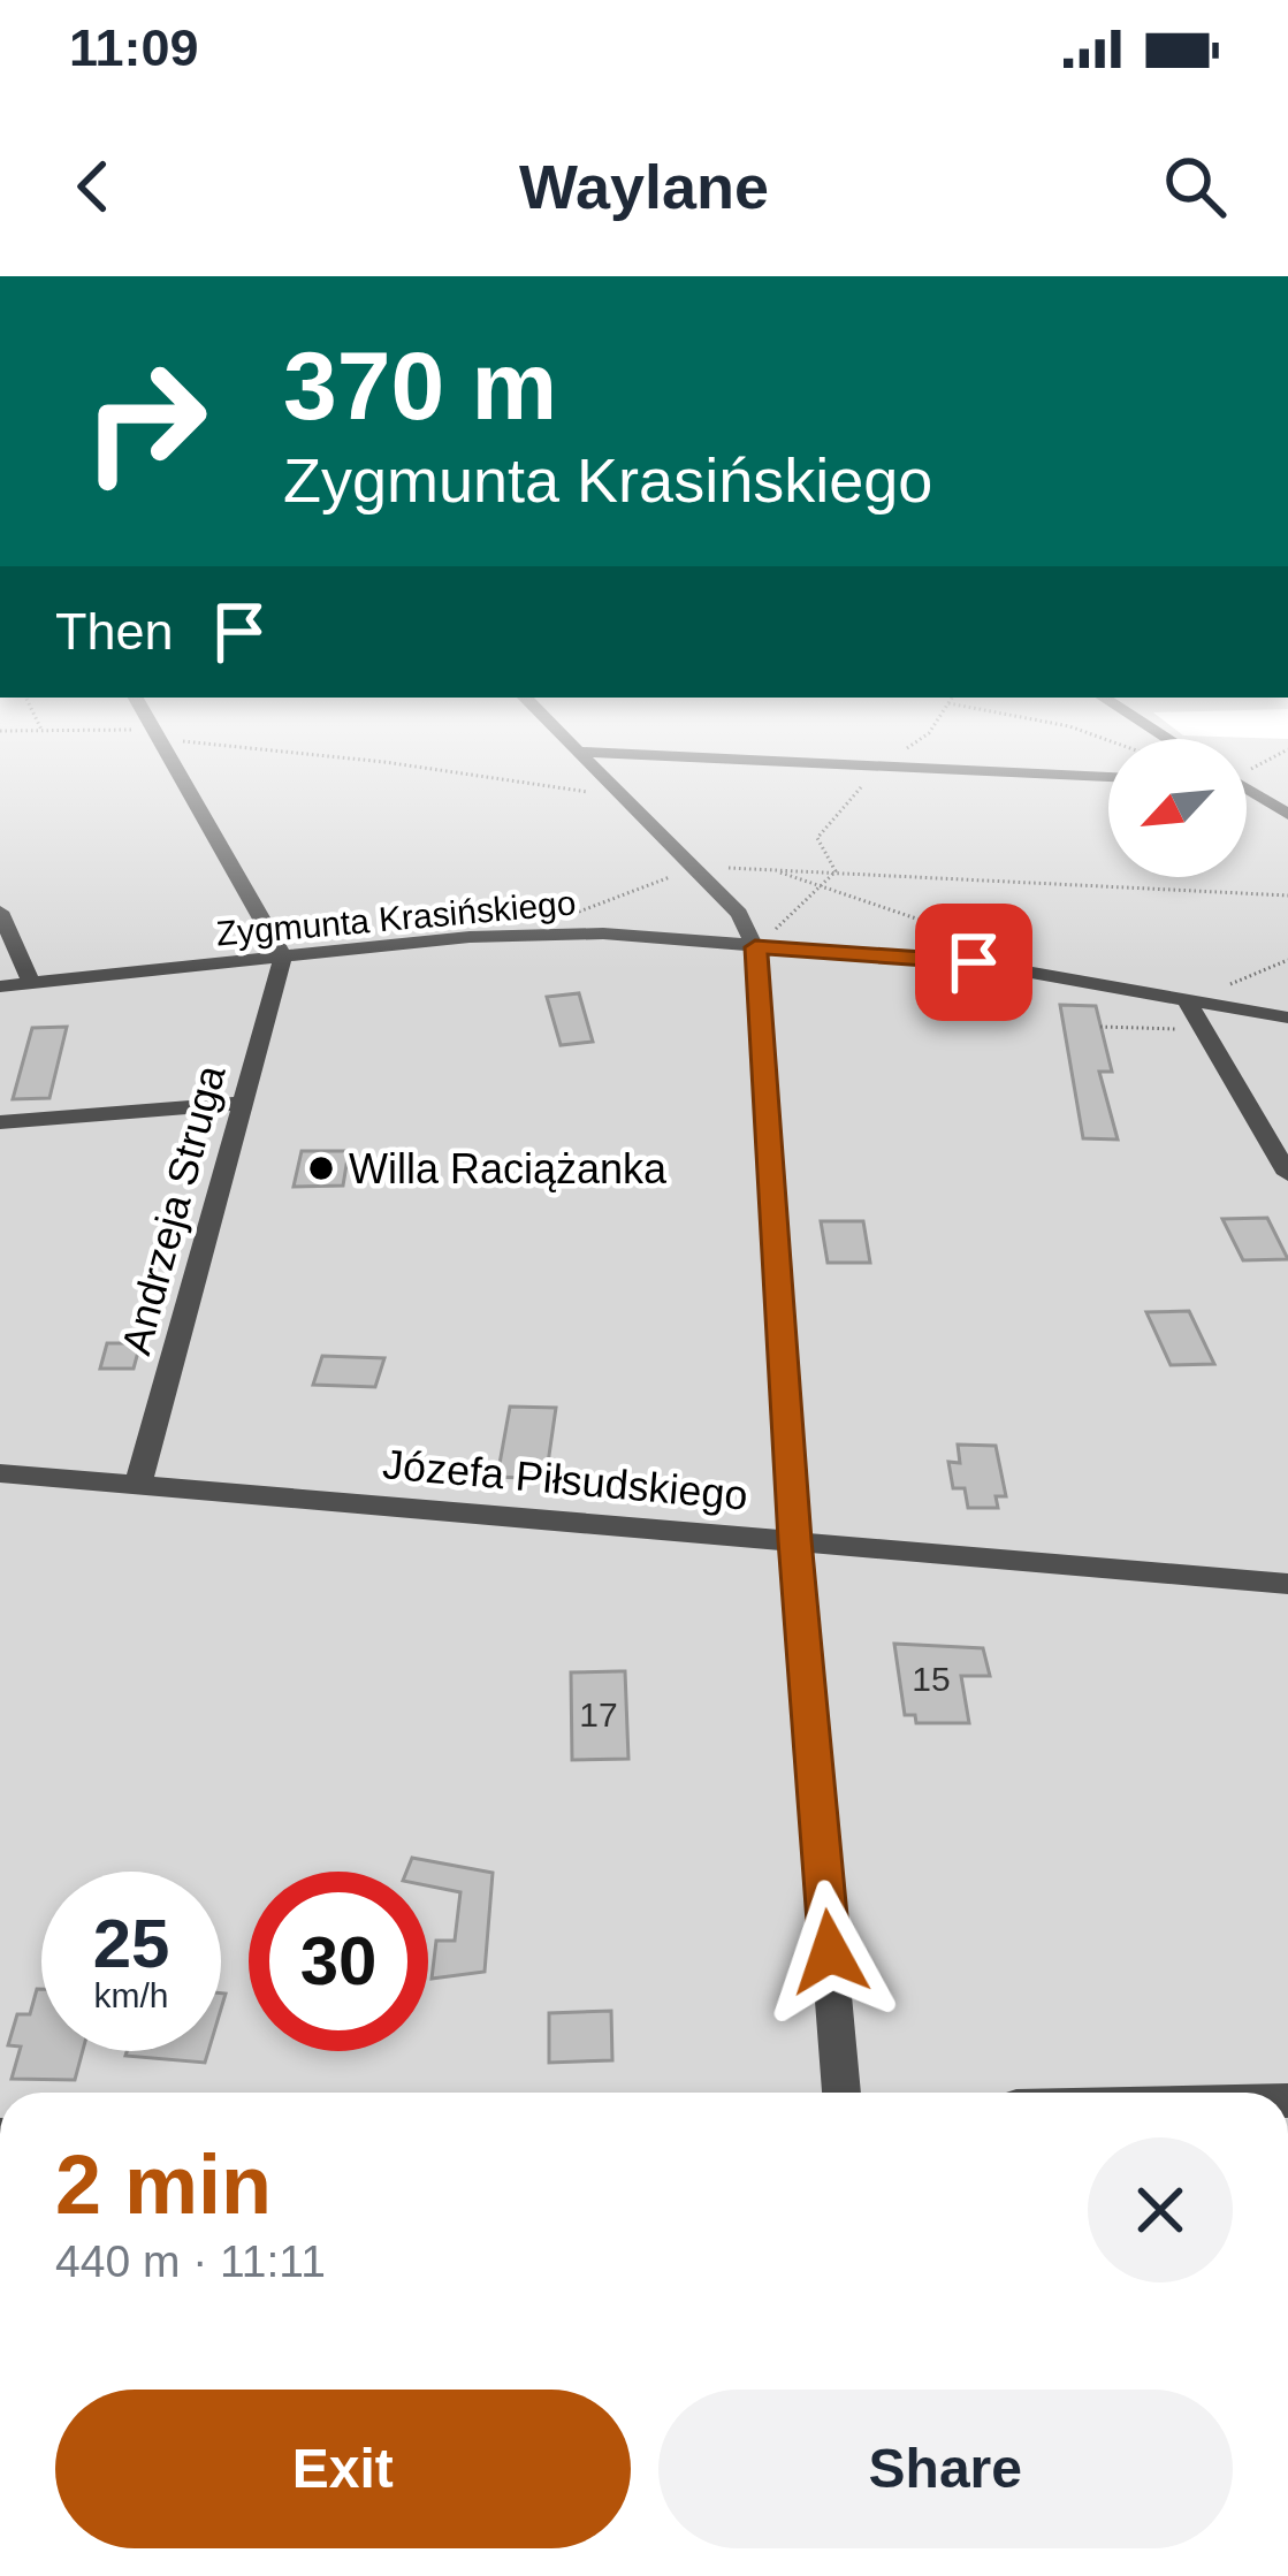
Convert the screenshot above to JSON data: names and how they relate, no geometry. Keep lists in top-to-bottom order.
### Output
{
  "streets": {
    "street": ["Zygmunta Krasińskiego", "Andrzeja Struga", "Józefa Piłsudskiego"]
  },
  "crossings": [
    ["Zygmunta Krasińskiego", "Andrzeja Struga"],
    ["Andrzeja Struga", "Józefa Piłsudskiego"]
  ],
  "places": ["Willa Raciążanka"],
  "house_numbers": ["15", "17"],
  "north": "bottom left",
  "page": {
    "status": "11:09",
    "header": "Waylane",
    "turn": ["370 m", "Zygmunta Krasińskiego"],
    "then": "Then",
    "speed": "25 km/h",
    "limit": "30",
    "heading": ["2 min", "440 m · 11:11"],
    "buttons": ["Exit", "Share"]
  }
}
